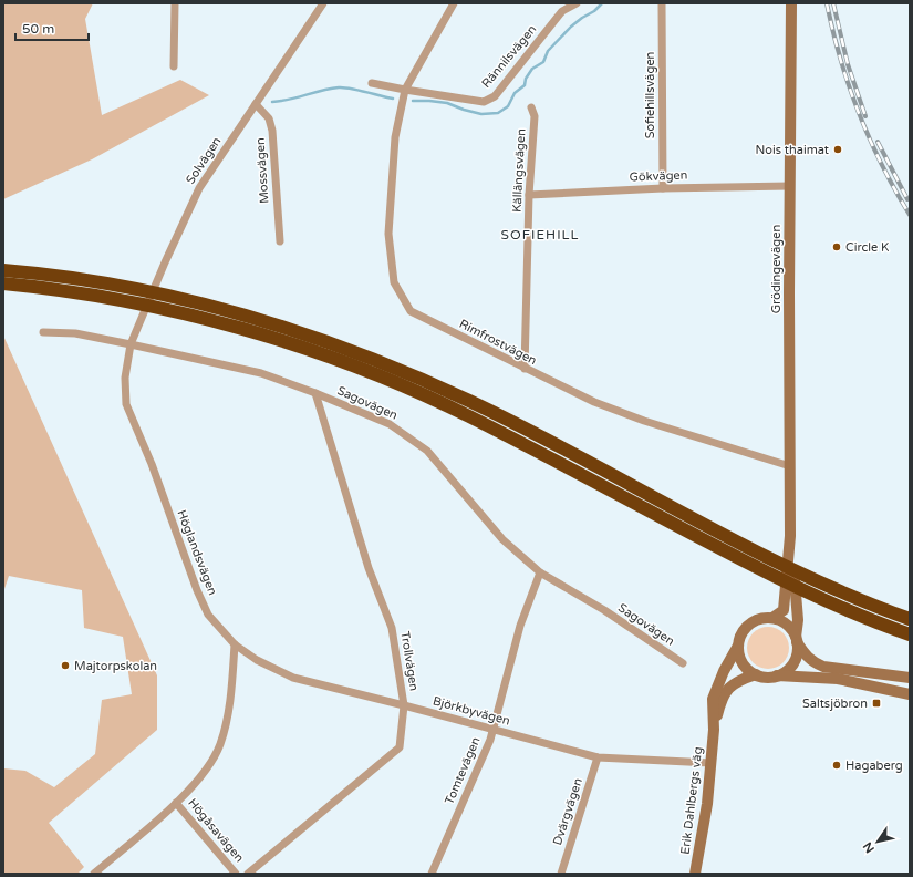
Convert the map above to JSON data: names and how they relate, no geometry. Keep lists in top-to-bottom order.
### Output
{
  "streets": {
    "street": [
      "Rännilsvägen",
      "Sofiehillsvägen",
      "Solvägen",
      "Mossvägen",
      "Källängsvägen",
      "Gökvägen",
      "Grödingevägen",
      "Rimfrostvägen",
      "Sagovägen",
      "Höglandsvägen",
      "Trollvägen",
      "Björkbyvägen",
      "Tomtevägen",
      "Erik Dahlbergs väg",
      "Dvärgvägen",
      "Högåsavägen"
    ]
  },
  "crossings": [
    ["Rännilsvägen", "Rimfrostvägen"],
    ["Sofiehillsvägen", "Gökvägen"],
    ["Solvägen", "Mossvägen"],
    ["Solvägen", "Sagovägen"],
    ["Solvägen", "Höglandsvägen"],
    ["Källängsvägen", "Gökvägen"],
    ["Källängsvägen", "Rimfrostvägen"],
    ["Gökvägen", "Grödingevägen"],
    ["Grödingevägen", "Rimfrostvägen"],
    ["Grödingevägen", "Erik Dahlbergs väg"],
    ["Sagovägen", "Höglandsvägen"],
    ["Sagovägen", "Trollvägen"],
    ["Sagovägen", "Tomtevägen"],
    ["Höglandsvägen", "Björkbyvägen"],
    ["Trollvägen", "Björkbyvägen"],
    ["Björkbyvägen", "Tomtevägen"],
    ["Björkbyvägen", "Erik Dahlbergs väg"],
    ["Björkbyvägen", "Dvärgvägen"]
  ],
  "districts": ["SOFIEHILL"],
  "places": {
    "other": [
      "Nois thaimat",
      "Circle K",
      "Majtorpskolan",
      "Hagaberg"
    ],
    "transit": ["Saltsjöbron"]
  },
  "scale_bar": "50 m",
  "north": "bottom left"
}
